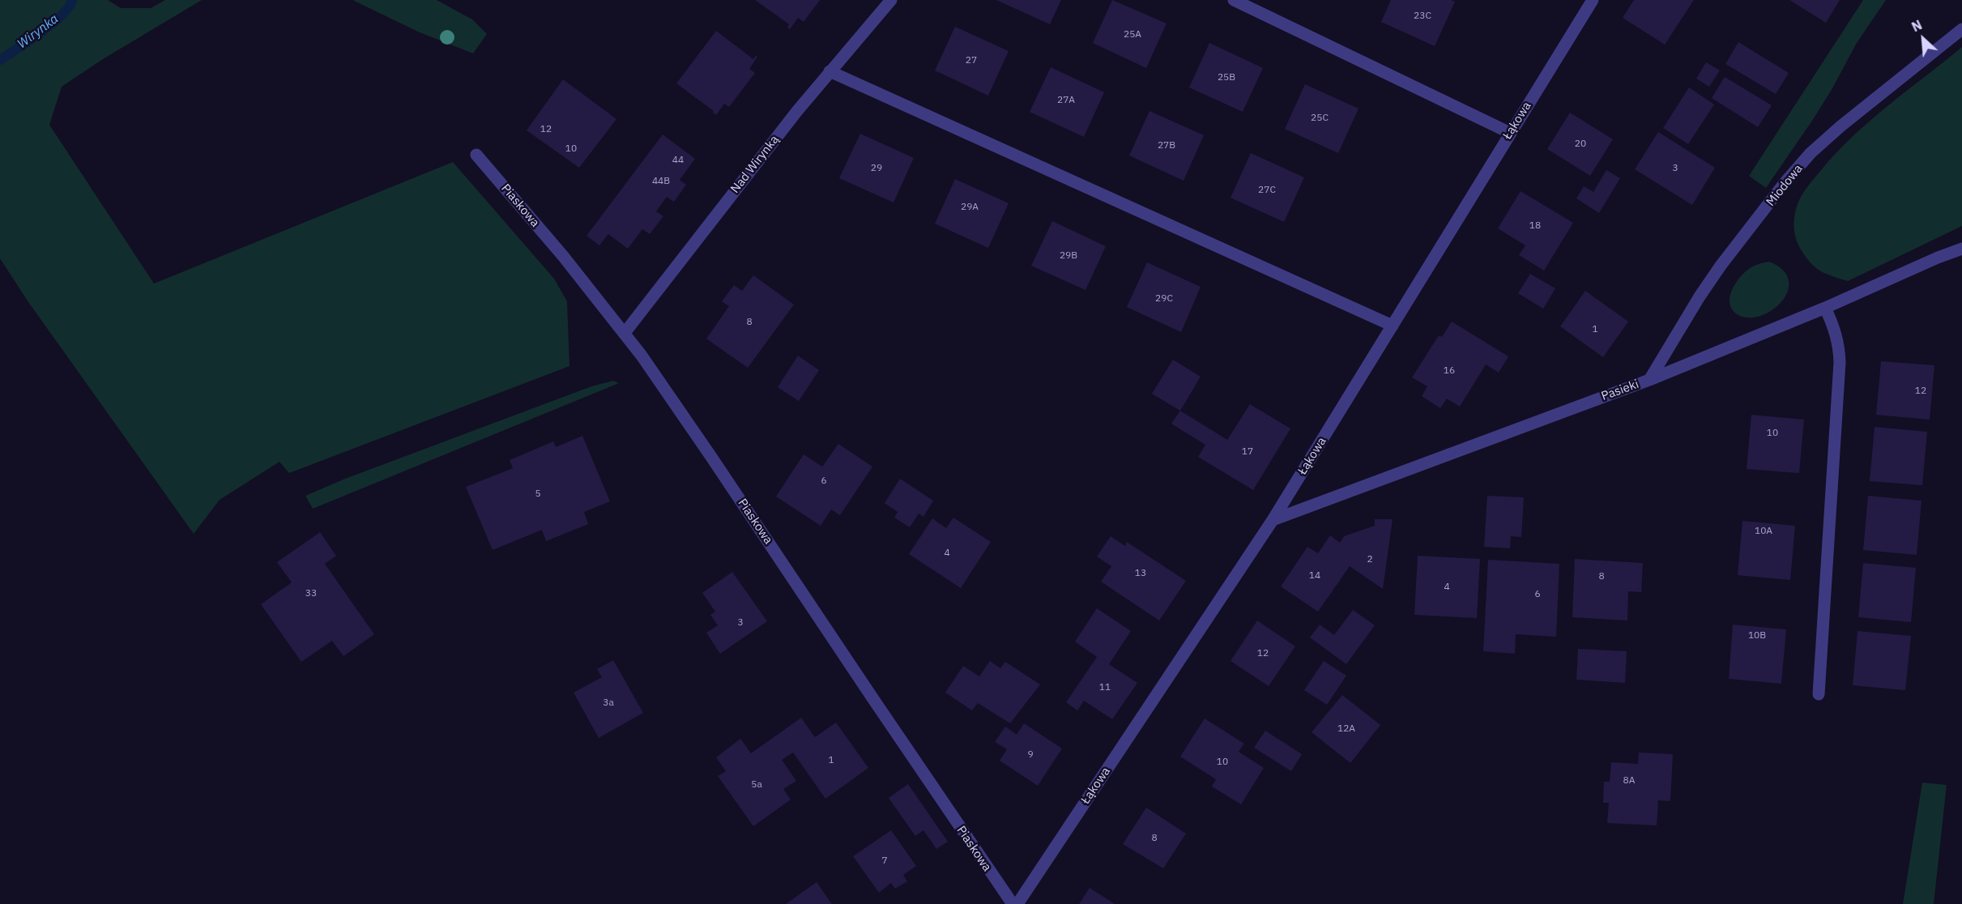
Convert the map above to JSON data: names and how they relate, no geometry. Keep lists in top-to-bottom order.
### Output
{
  "streets": {
    "street": [
      "Łąkowa",
      "Nad Wirynką",
      "Miodowa",
      "Piaskowa",
      "Pasieki"
    ]
  },
  "crossings": [
    ["Łąkowa", "Pasieki"],
    ["Nad Wirynką", "Piaskowa"],
    ["Miodowa", "Pasieki"]
  ],
  "water": ["Wirynka"],
  "house_numbers": [
    "23C",
    "25A",
    "27",
    "25B",
    "27A",
    "25C",
    "12",
    "20",
    "27B",
    "10",
    "44",
    "29",
    "3",
    "44B",
    "27C",
    "29A",
    "18",
    "29B",
    "29C",
    "8",
    "1",
    "16",
    "12",
    "10",
    "17",
    "6",
    "5",
    "10A",
    "4",
    "2",
    "13",
    "14",
    "8",
    "4",
    "33",
    "6",
    "3",
    "10B",
    "12",
    "11",
    "3a",
    "12A",
    "9",
    "1",
    "10",
    "8A",
    "5a",
    "8",
    "7"
  ],
  "north": "top left"
}
